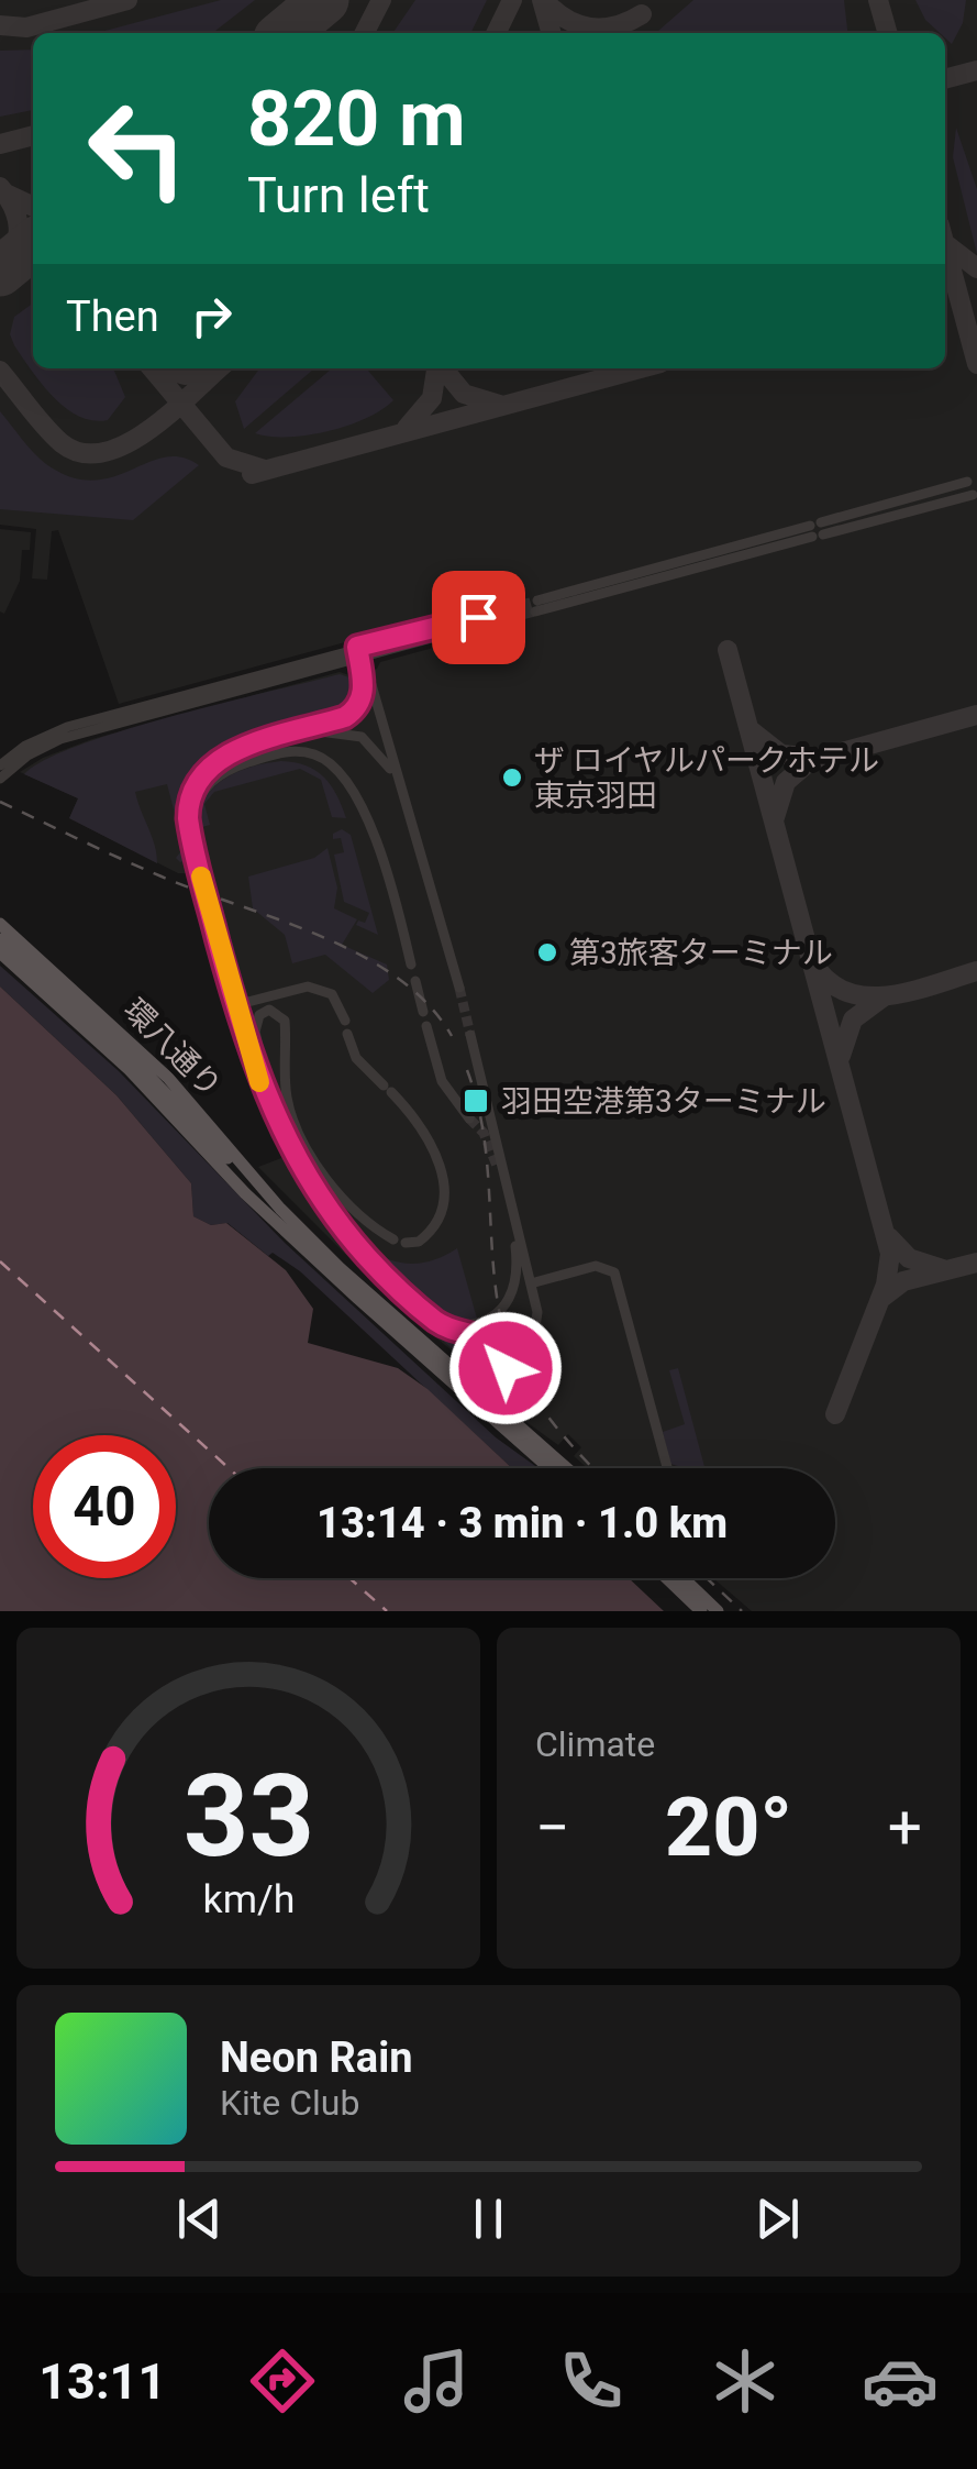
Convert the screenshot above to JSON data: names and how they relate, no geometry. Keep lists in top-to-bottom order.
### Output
{
  "streets": {
    "main road": ["環八通り"]
  },
  "places": {
    "other": ["ザ ロイヤルパークホテル 東京羽田", "第3旅客ターミナル"],
    "transit": ["羽田空港第3ターミナル"]
  },
  "page": {
    "turn": ["820 m", "Turn left"],
    "then": "Then",
    "limit": "40",
    "trip": "13:14 · 3 min · 1.0 km",
    "tile": "Climate",
    "heat": ["−", "20°", "+"],
    "song": ["Neon Rain", "Kite Club"],
    "tabs": "13:11",
    "gauge": ["33", "km/h"]
  }
}
